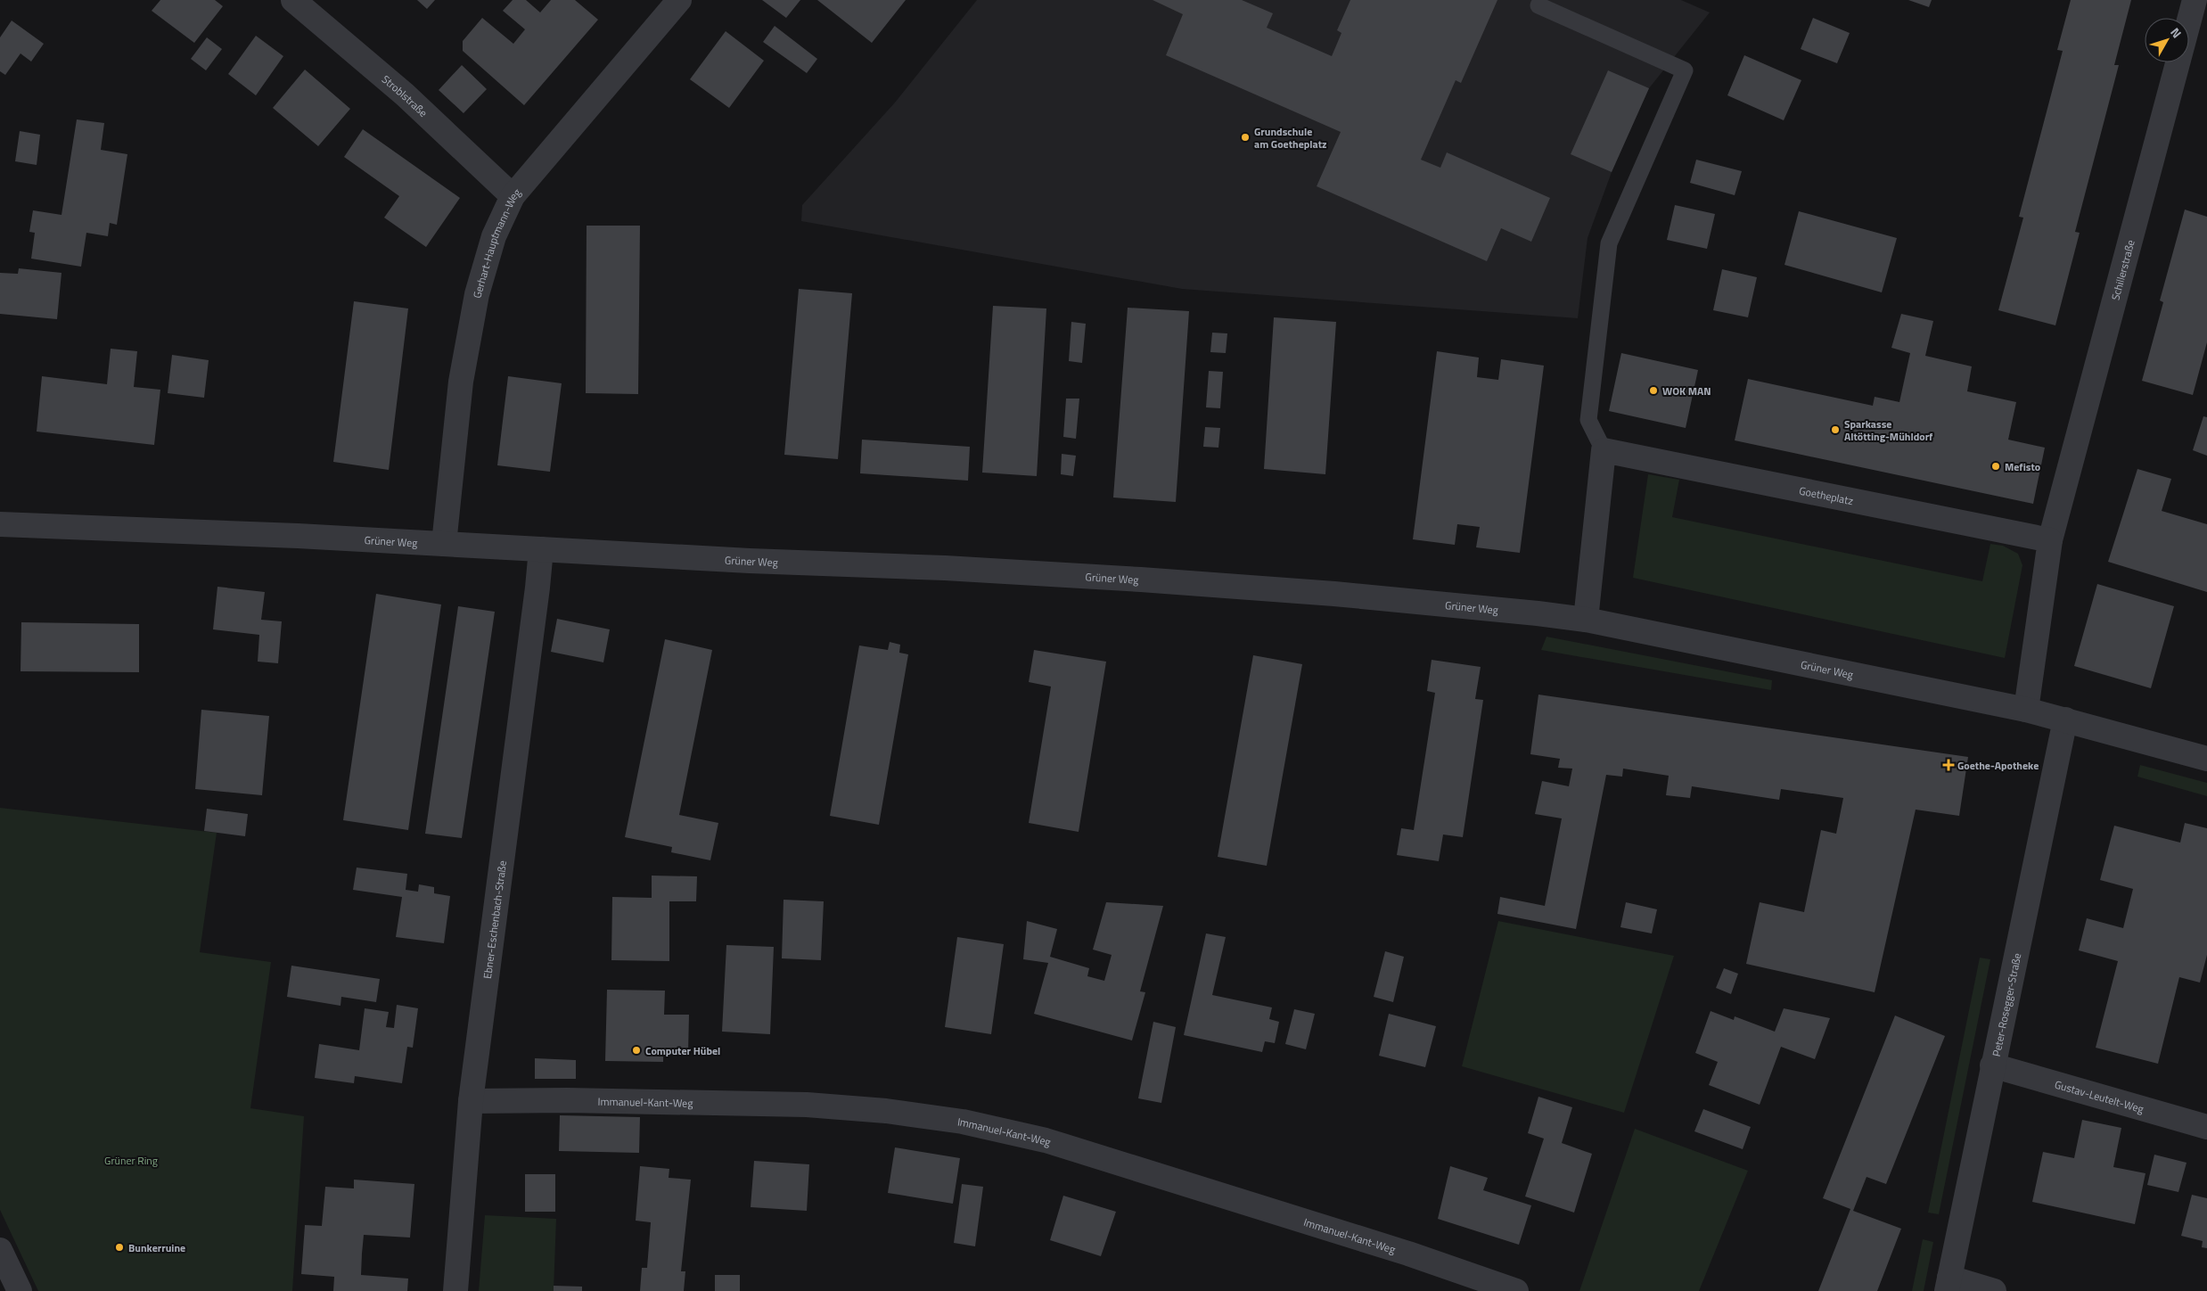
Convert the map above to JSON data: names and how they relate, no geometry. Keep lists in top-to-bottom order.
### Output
{
  "streets": {
    "street": [
      "Stroblstraße",
      "Gerhart-Hauptmann-Weg",
      "Schillerstraße",
      "Goetheplatz",
      "Grüner Weg",
      "Ebner-Eschenbach-Straße",
      "Peter-Rosegger-Straße",
      "Gustav-Leutelt-Weg",
      "Immanuel-Kant-Weg"
    ]
  },
  "crossings": [
    ["Stroblstraße", "Gerhart-Hauptmann-Weg"],
    ["Gerhart-Hauptmann-Weg", "Grüner Weg"],
    ["Schillerstraße", "Goetheplatz"],
    ["Grüner Weg", "Ebner-Eschenbach-Straße"],
    ["Grüner Weg", "Peter-Rosegger-Straße"],
    ["Ebner-Eschenbach-Straße", "Immanuel-Kant-Weg"],
    ["Peter-Rosegger-Straße", "Gustav-Leutelt-Weg"]
  ],
  "parks": ["Grüner Ring"],
  "places": {
    "other": [
      "Grundschule am Goetheplatz",
      "WOK MAN",
      "Sparkasse Altötting-Mühldorf",
      "Mefisto",
      "Computer Hübel",
      "Bunkerruine"
    ],
    "health": ["Goethe-Apotheke"]
  },
  "north": "top right"
}
